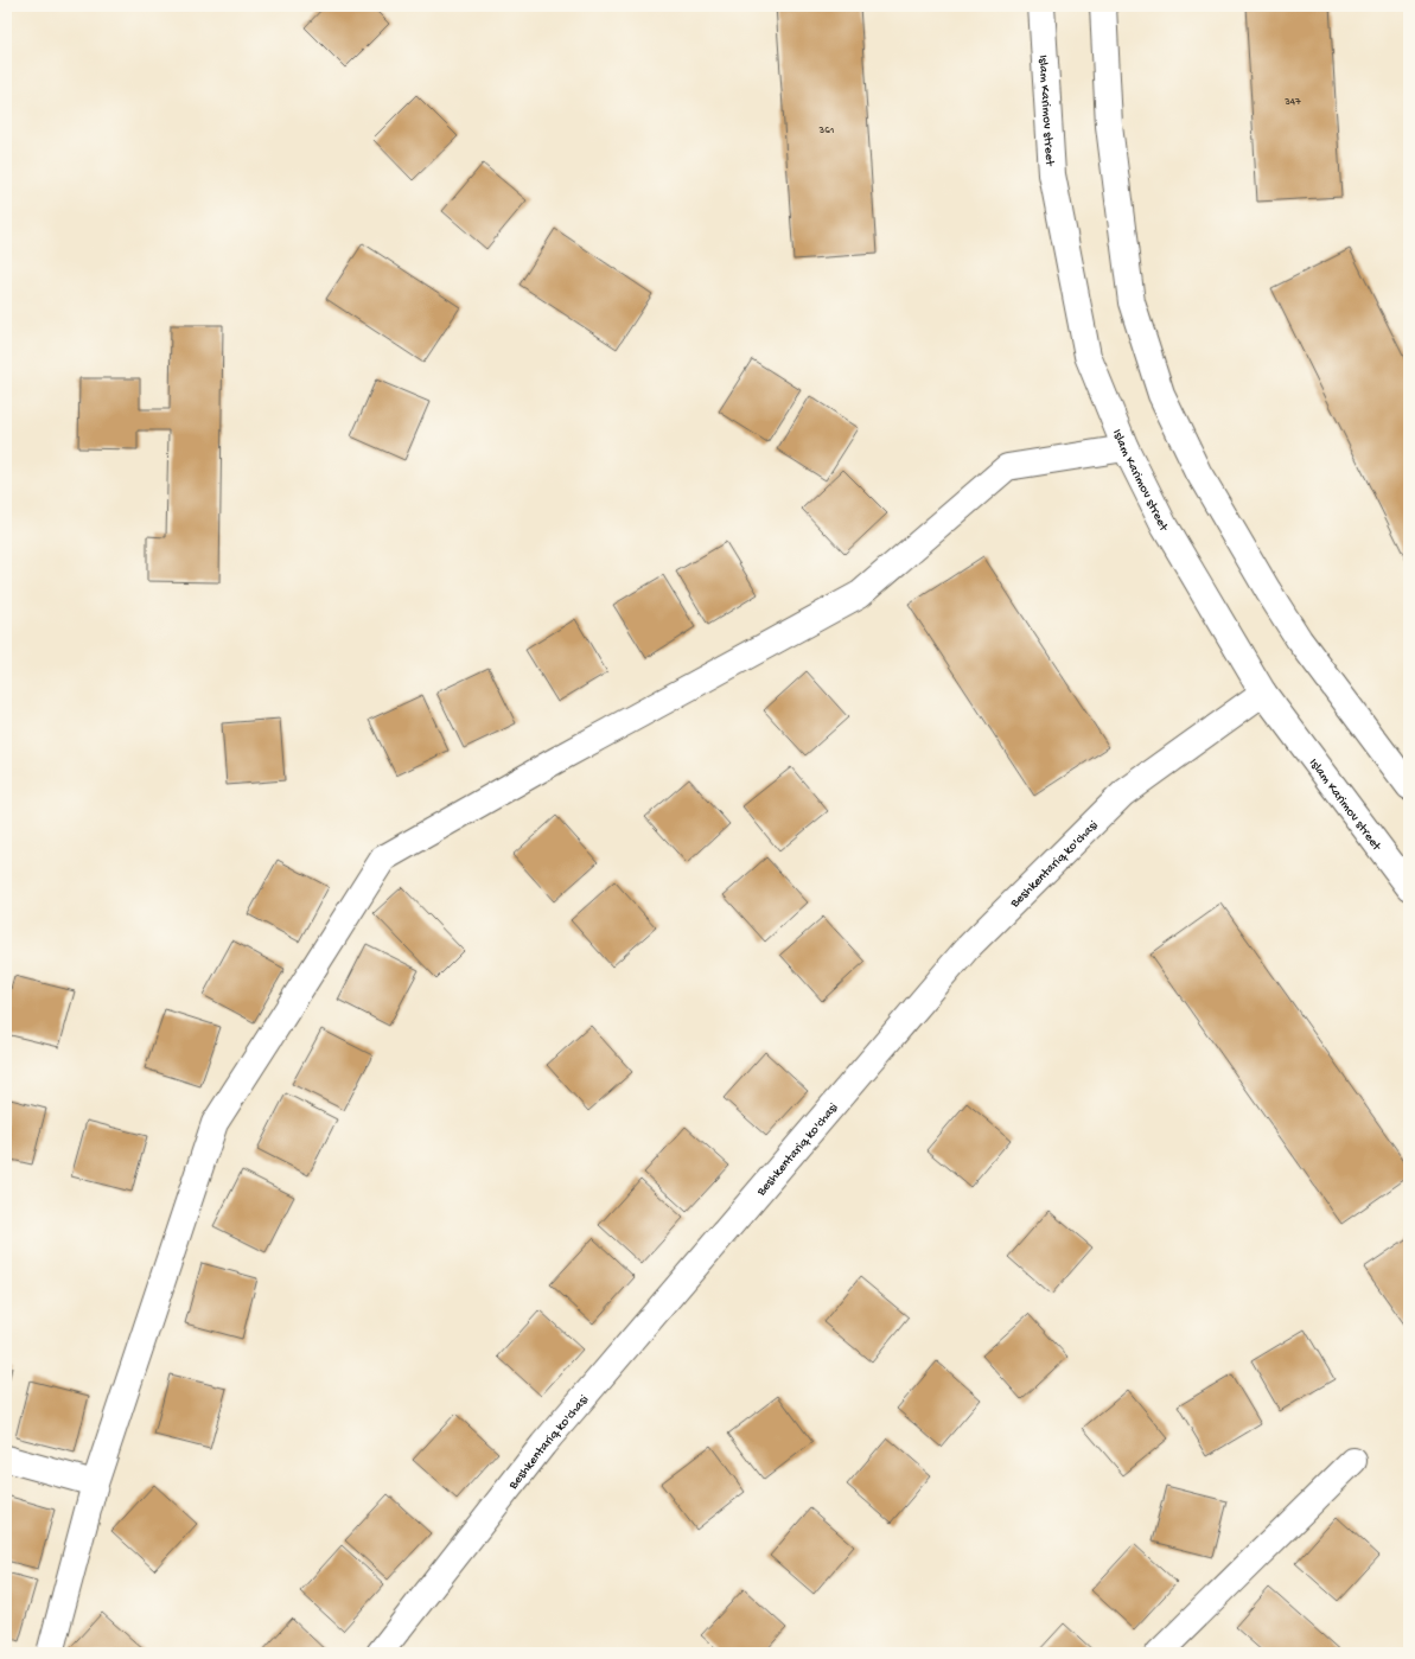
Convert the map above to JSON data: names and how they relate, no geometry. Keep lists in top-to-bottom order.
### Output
{
  "streets": {
    "street": ["Islam Karimov street", "Beshkentariq ko'chasi"]
  },
  "crossings": [
    ["Islam Karimov street", "Beshkentariq ko'chasi"]
  ],
  "house_numbers": ["347", "361"]
}
